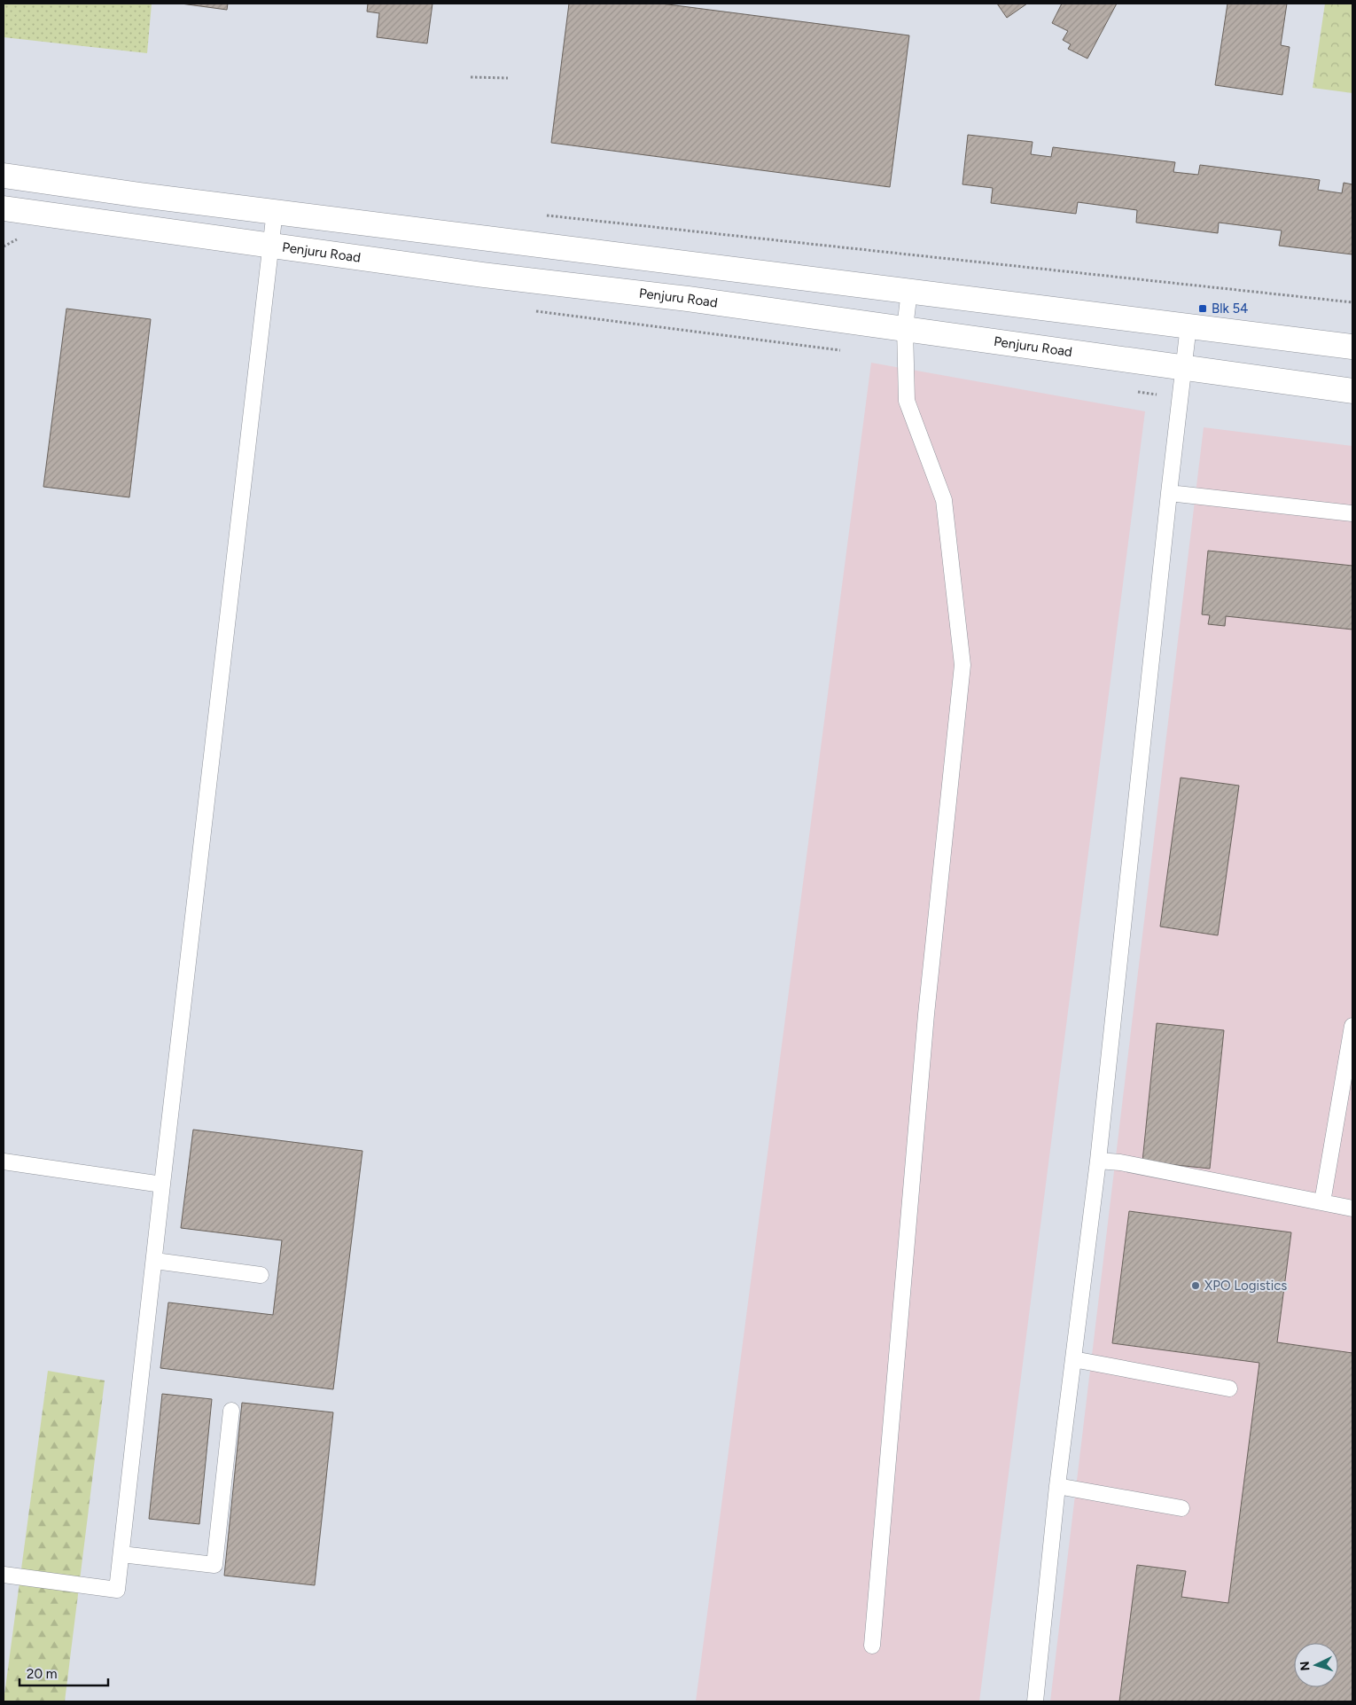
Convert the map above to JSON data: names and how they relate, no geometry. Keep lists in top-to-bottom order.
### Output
{
  "streets": {
    "main road": ["Penjuru Road"]
  },
  "places": {
    "transit": ["Blk 54"],
    "other": ["XPO Logistics"]
  },
  "scale_bar": "20 m",
  "north": "left"
}
